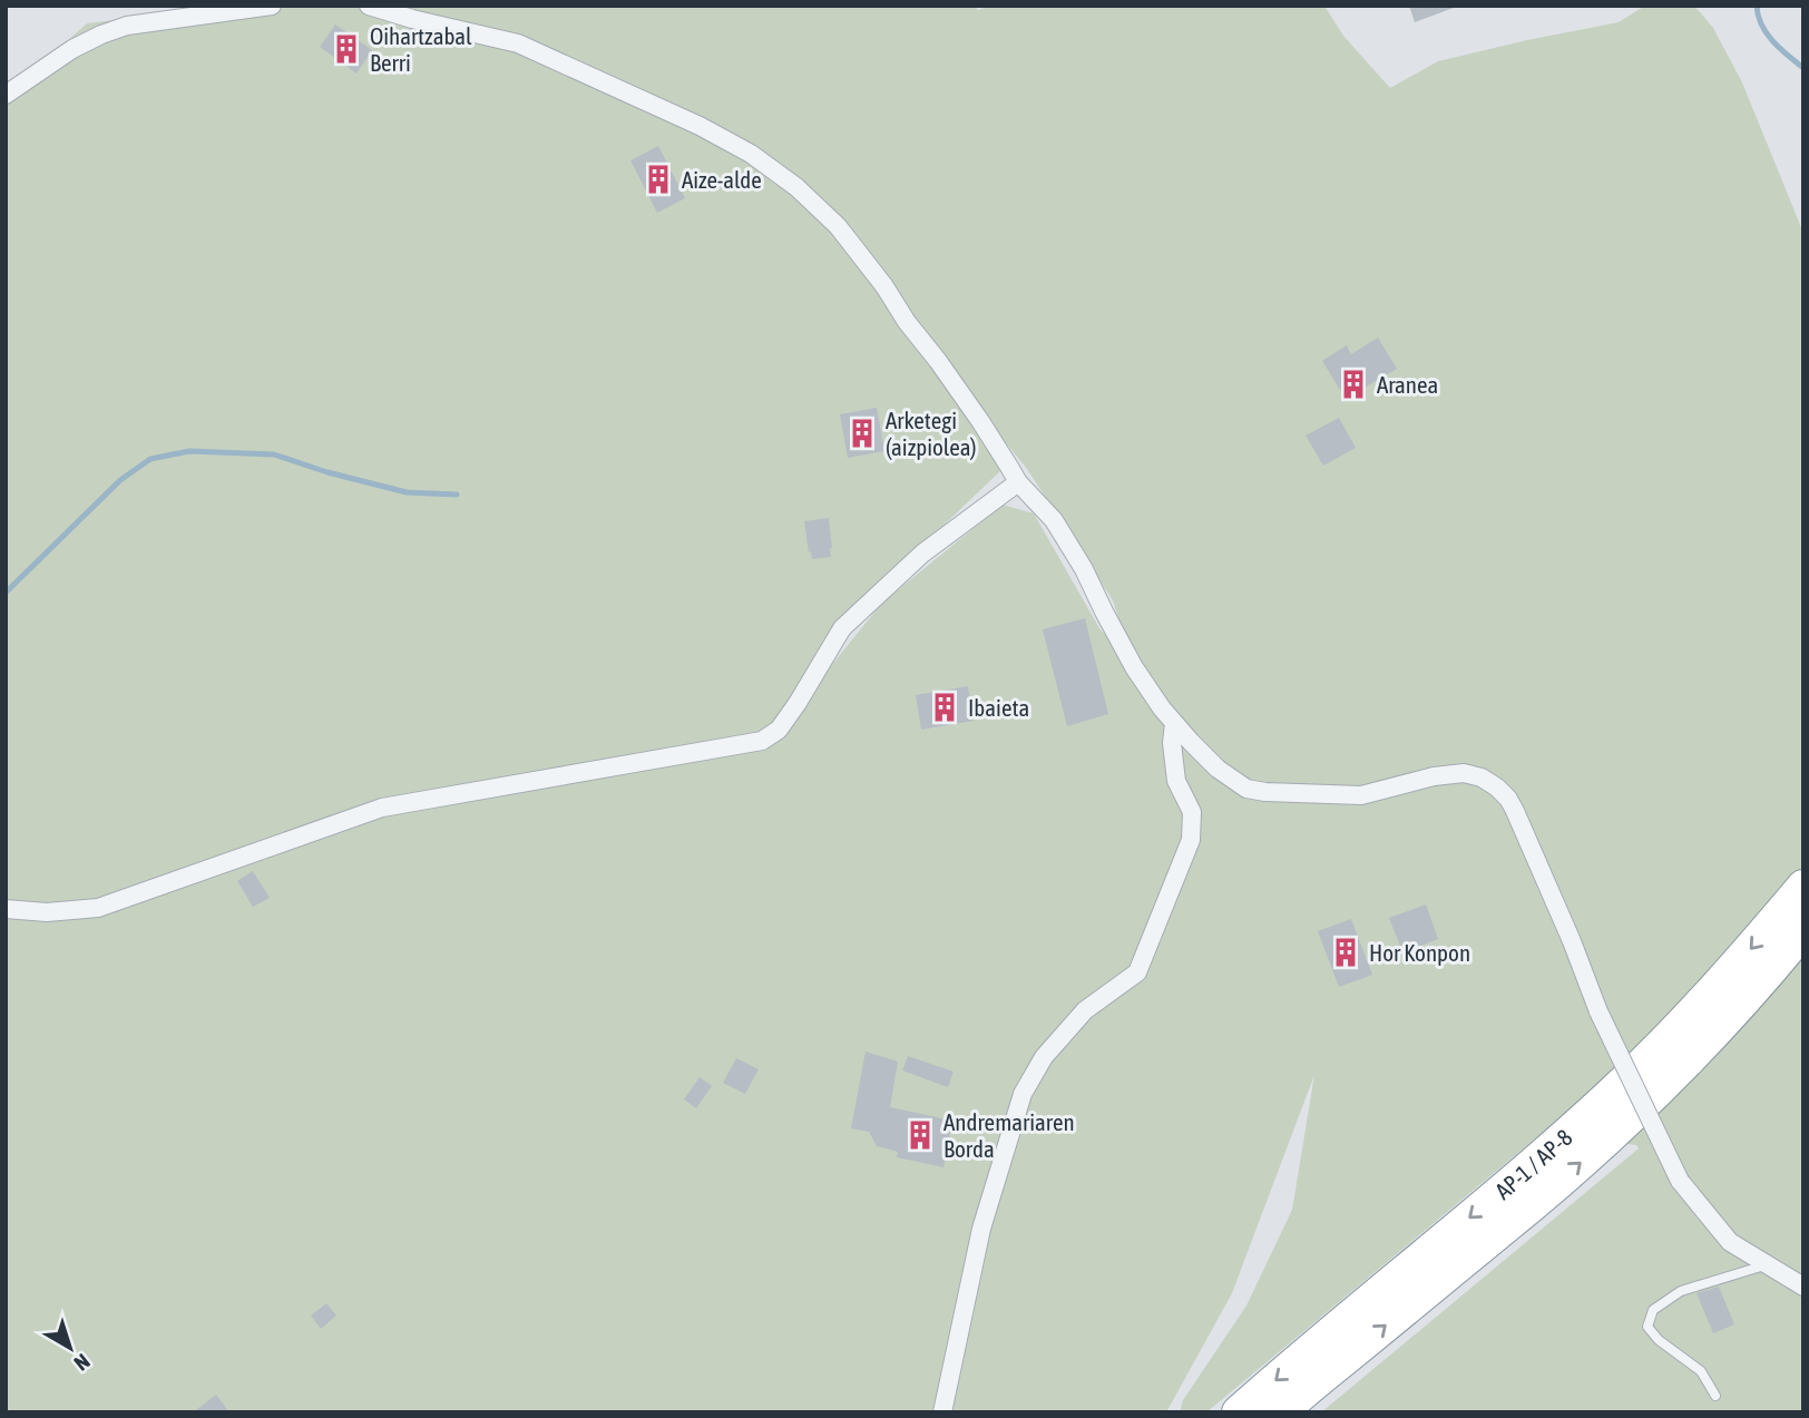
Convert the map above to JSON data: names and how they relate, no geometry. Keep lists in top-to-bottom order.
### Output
{
  "streets": {
    "highway": ["AP-1 / AP-8"]
  },
  "places": {
    "building": [
      "Oihartzabal Berri",
      "Aize-alde",
      "Aranea",
      "Arketegi (aizpiolea)",
      "Ibaieta",
      "Hor Konpon",
      "Andremariaren Borda"
    ]
  },
  "north": "bottom right"
}
